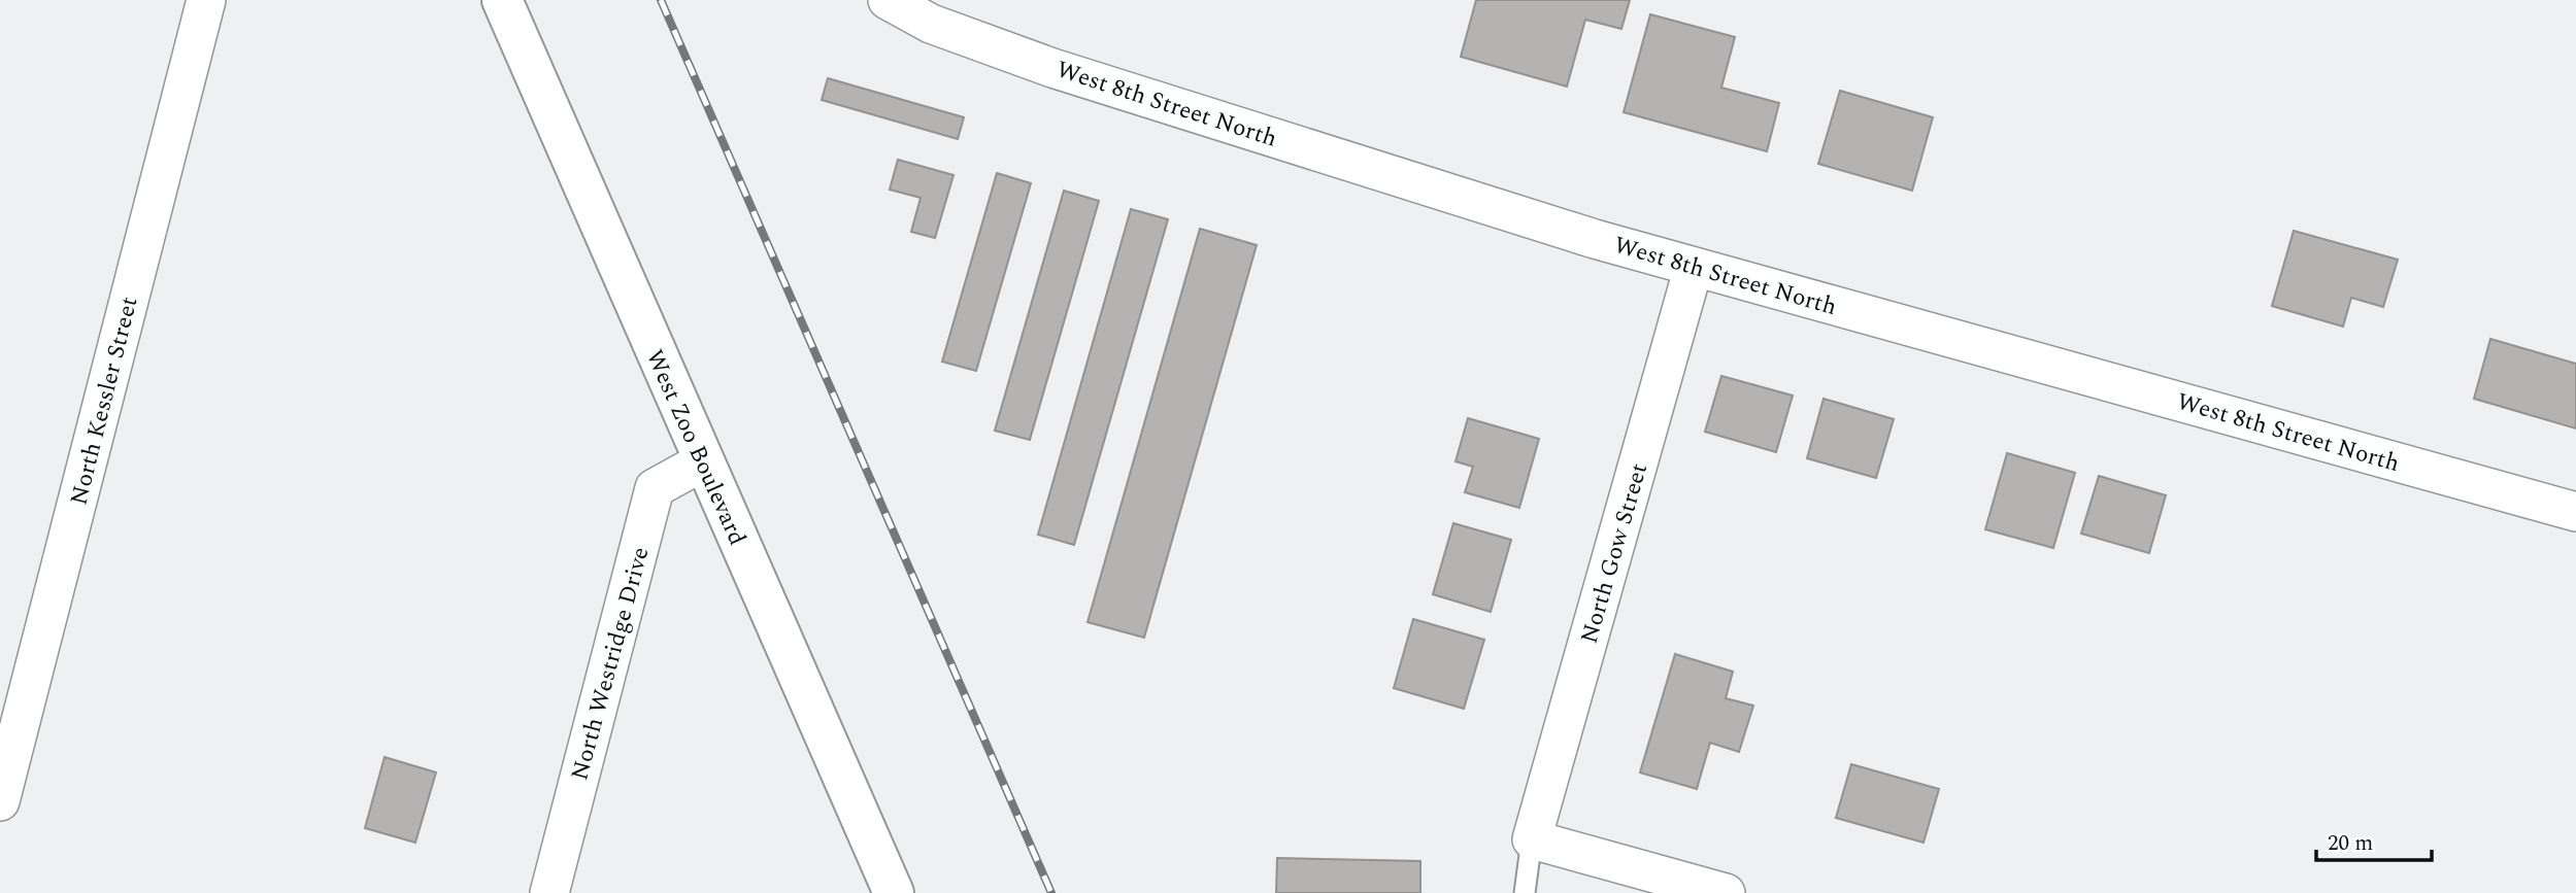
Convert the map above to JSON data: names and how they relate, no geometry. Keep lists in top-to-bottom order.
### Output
{
  "streets": {
    "main road": ["West Zoo Boulevard"],
    "street": [
      "West 8th Street North",
      "North Kessler Street",
      "North Gow Street",
      "North Westridge Drive"
    ]
  },
  "crossings": [
    ["West 8th Street North", "North Gow Street"],
    ["West Zoo Boulevard", "North Westridge Drive"]
  ],
  "scale_bar": "20 m"
}
